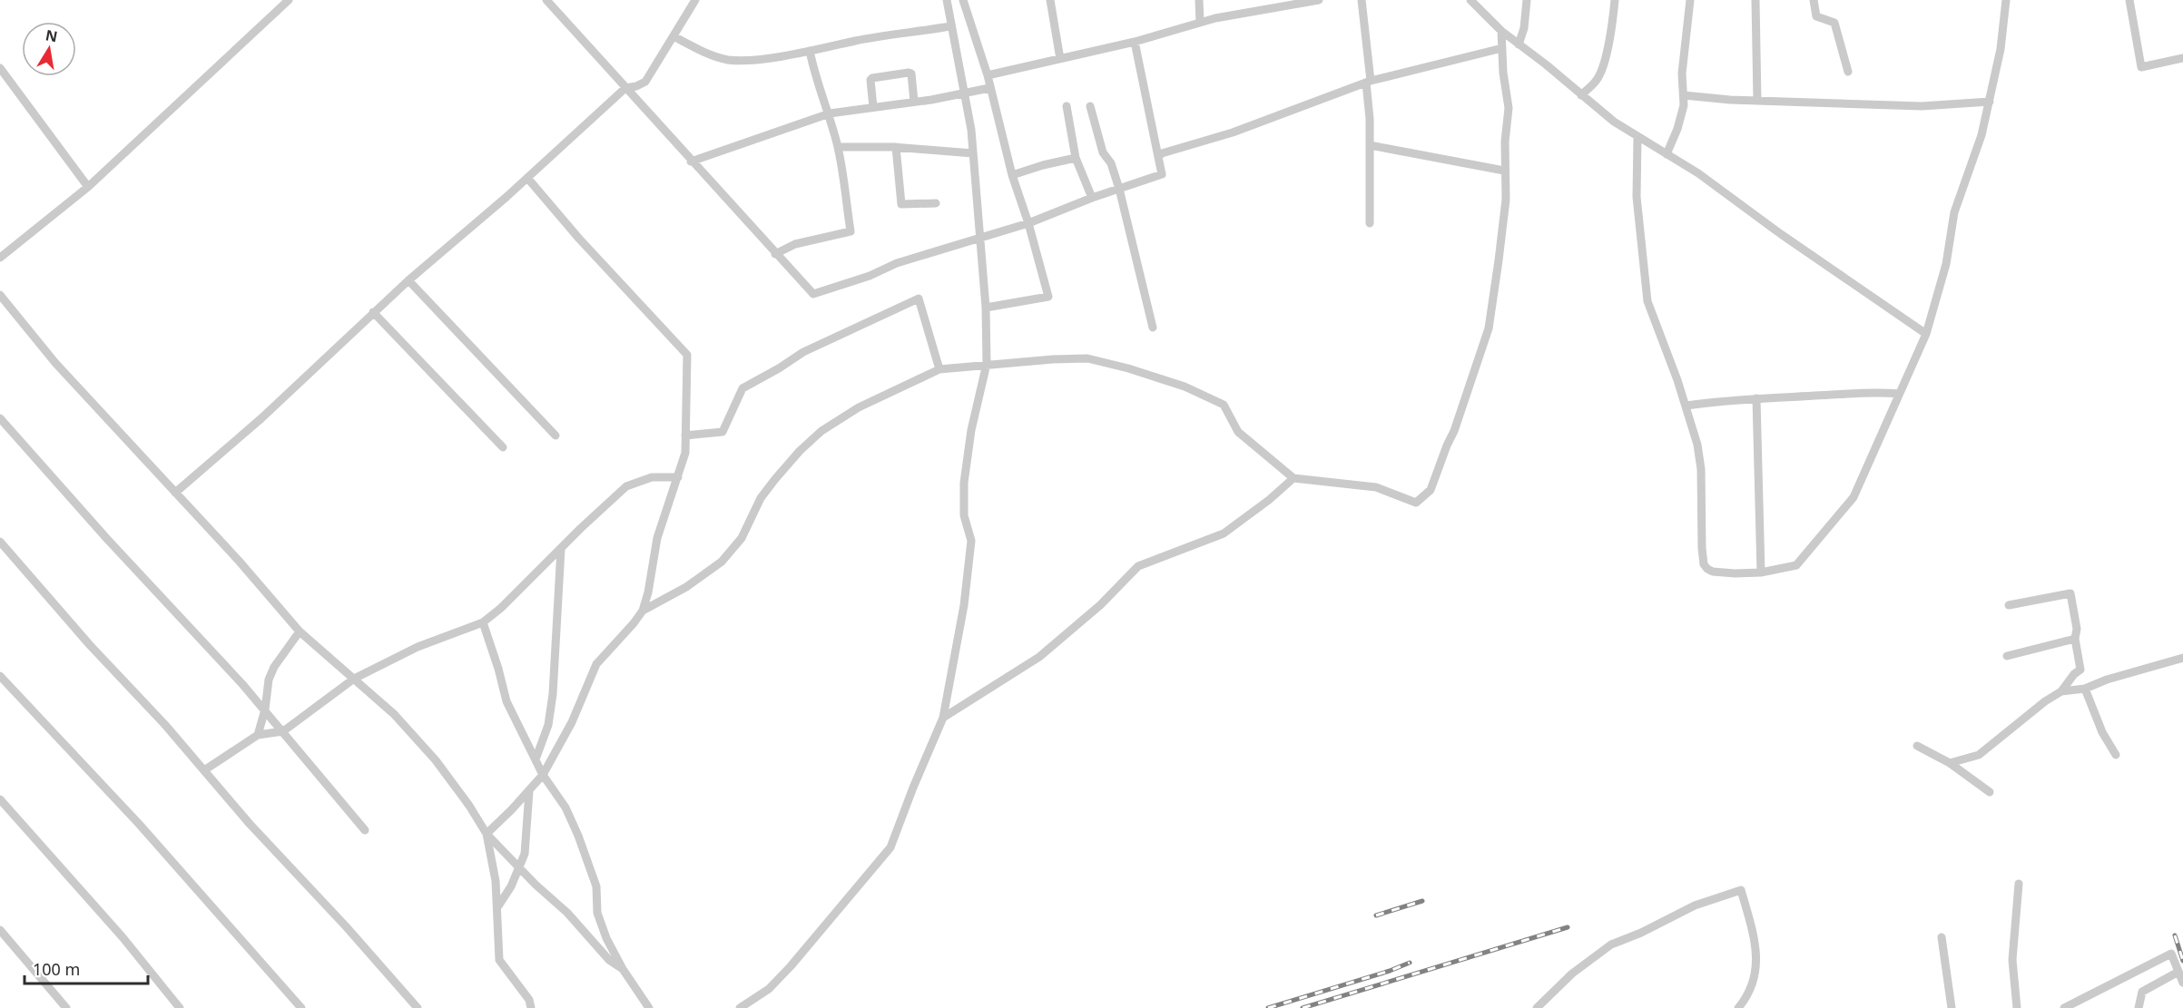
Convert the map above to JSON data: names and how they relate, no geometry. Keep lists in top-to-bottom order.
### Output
{
  "scale_bar": "100 m",
  "north": "top"
}
